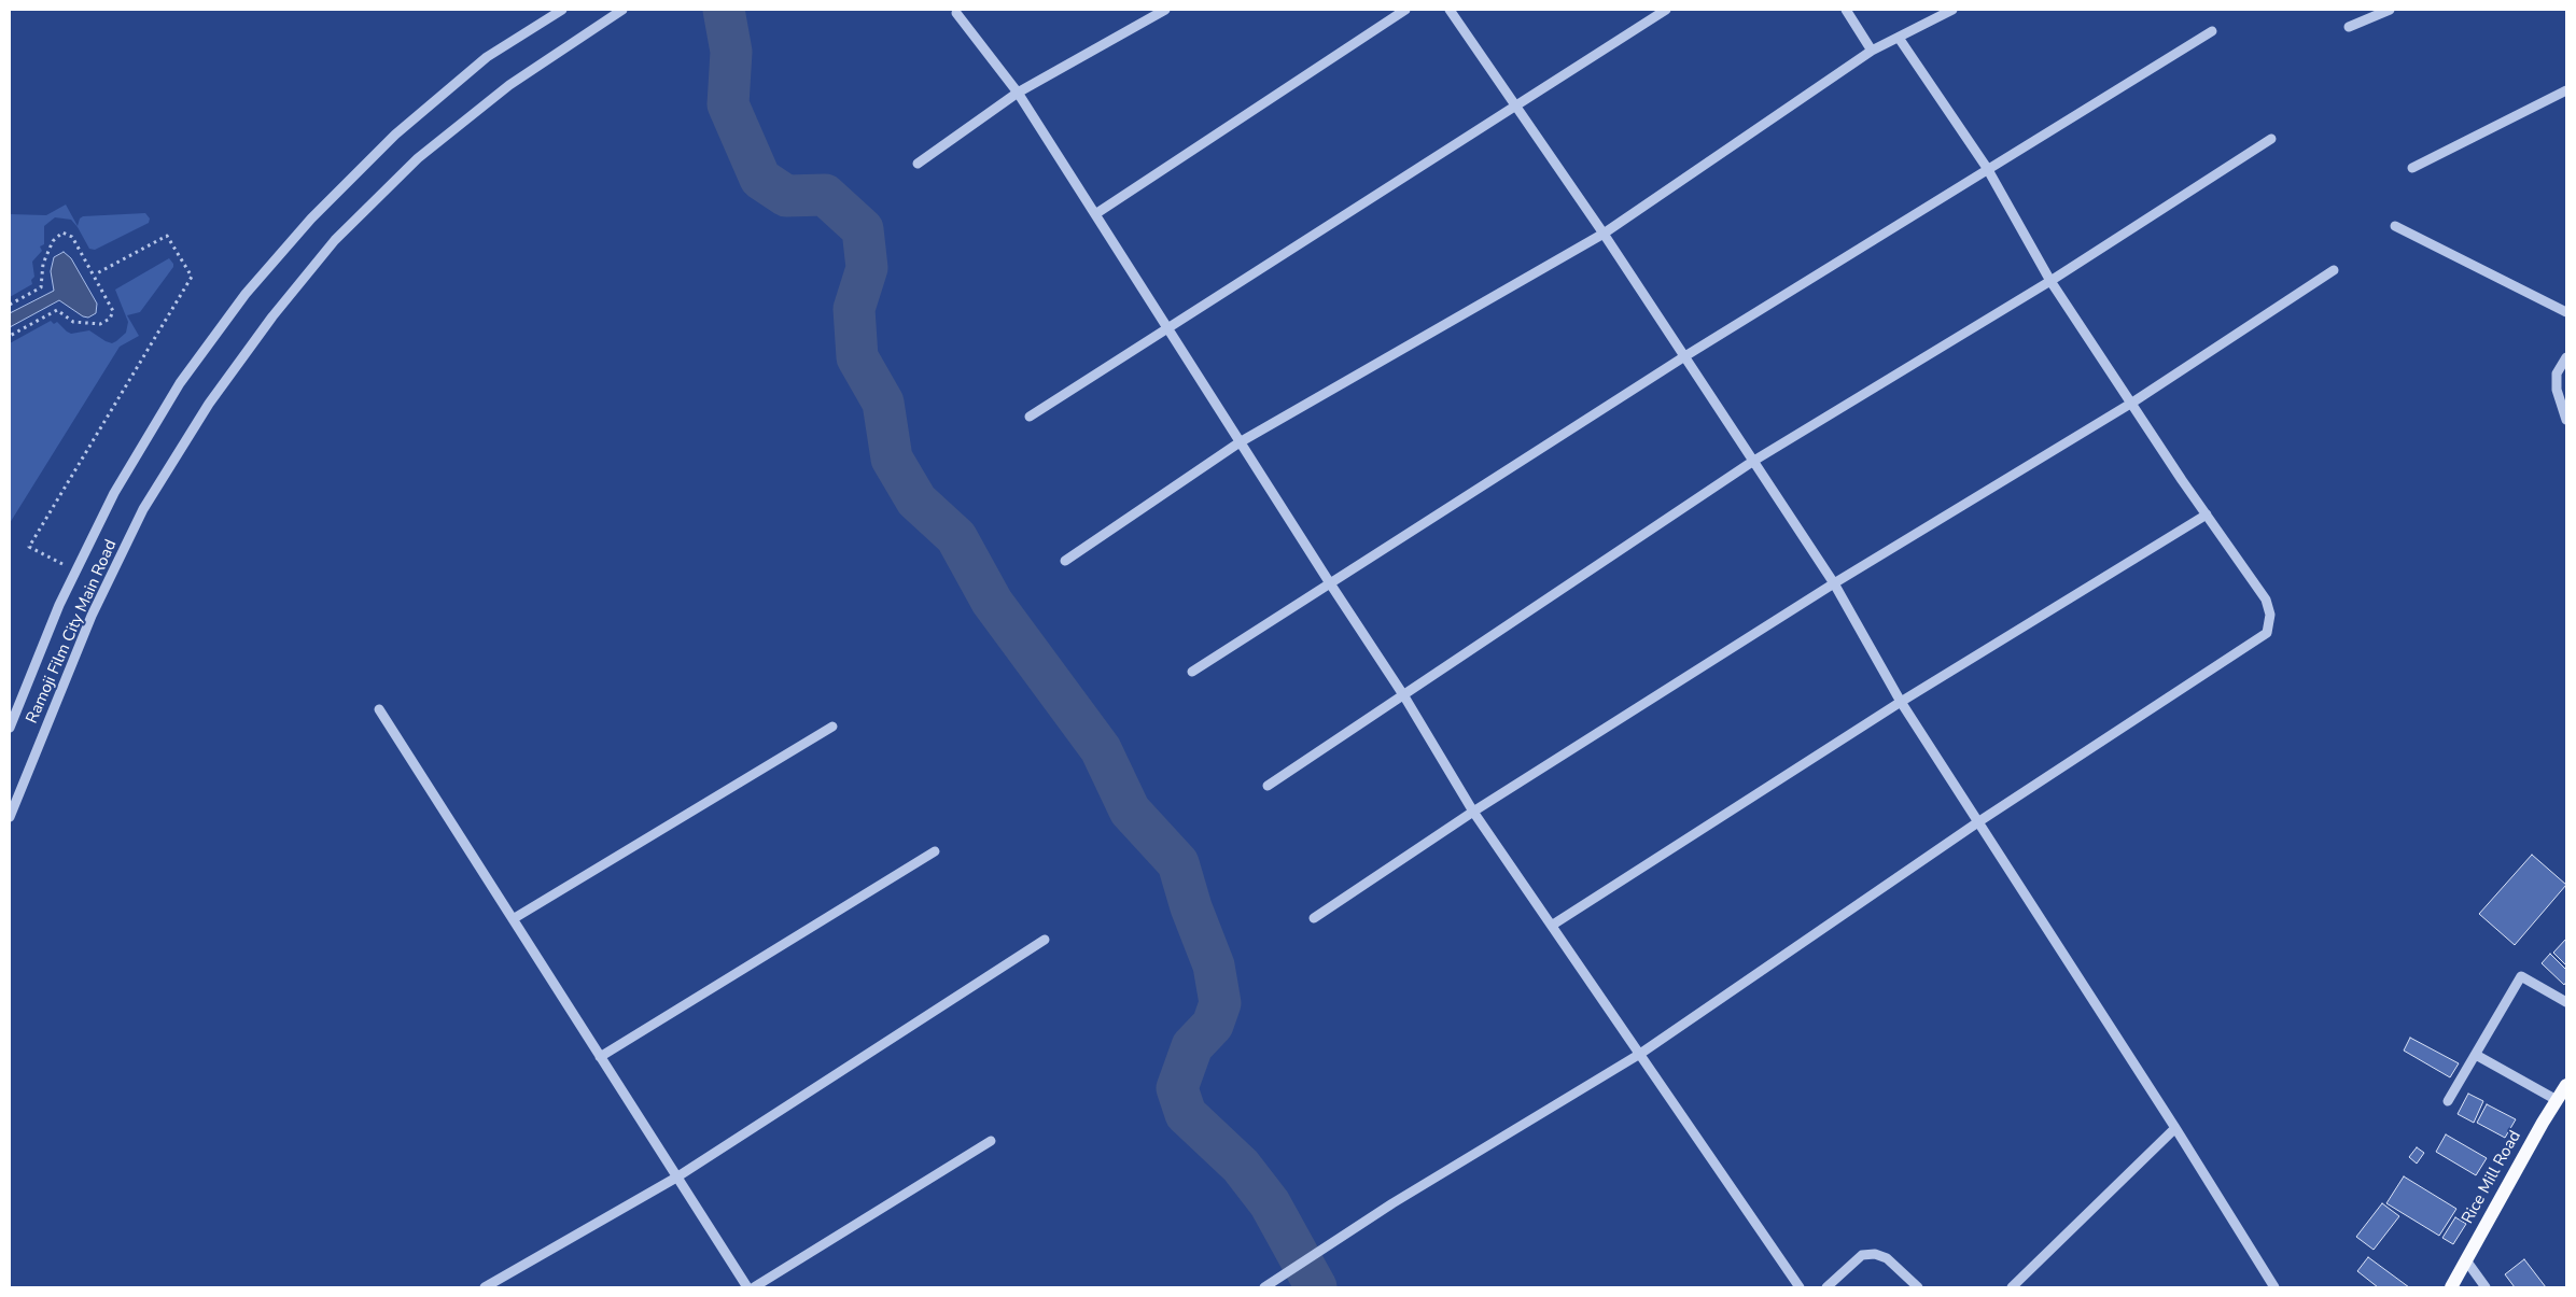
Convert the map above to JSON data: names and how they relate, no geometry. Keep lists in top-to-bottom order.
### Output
{
  "streets": {
    "main road": ["Rice Mill Road"],
    "street": ["Ramoji Film City Main Road"]
  }
}
